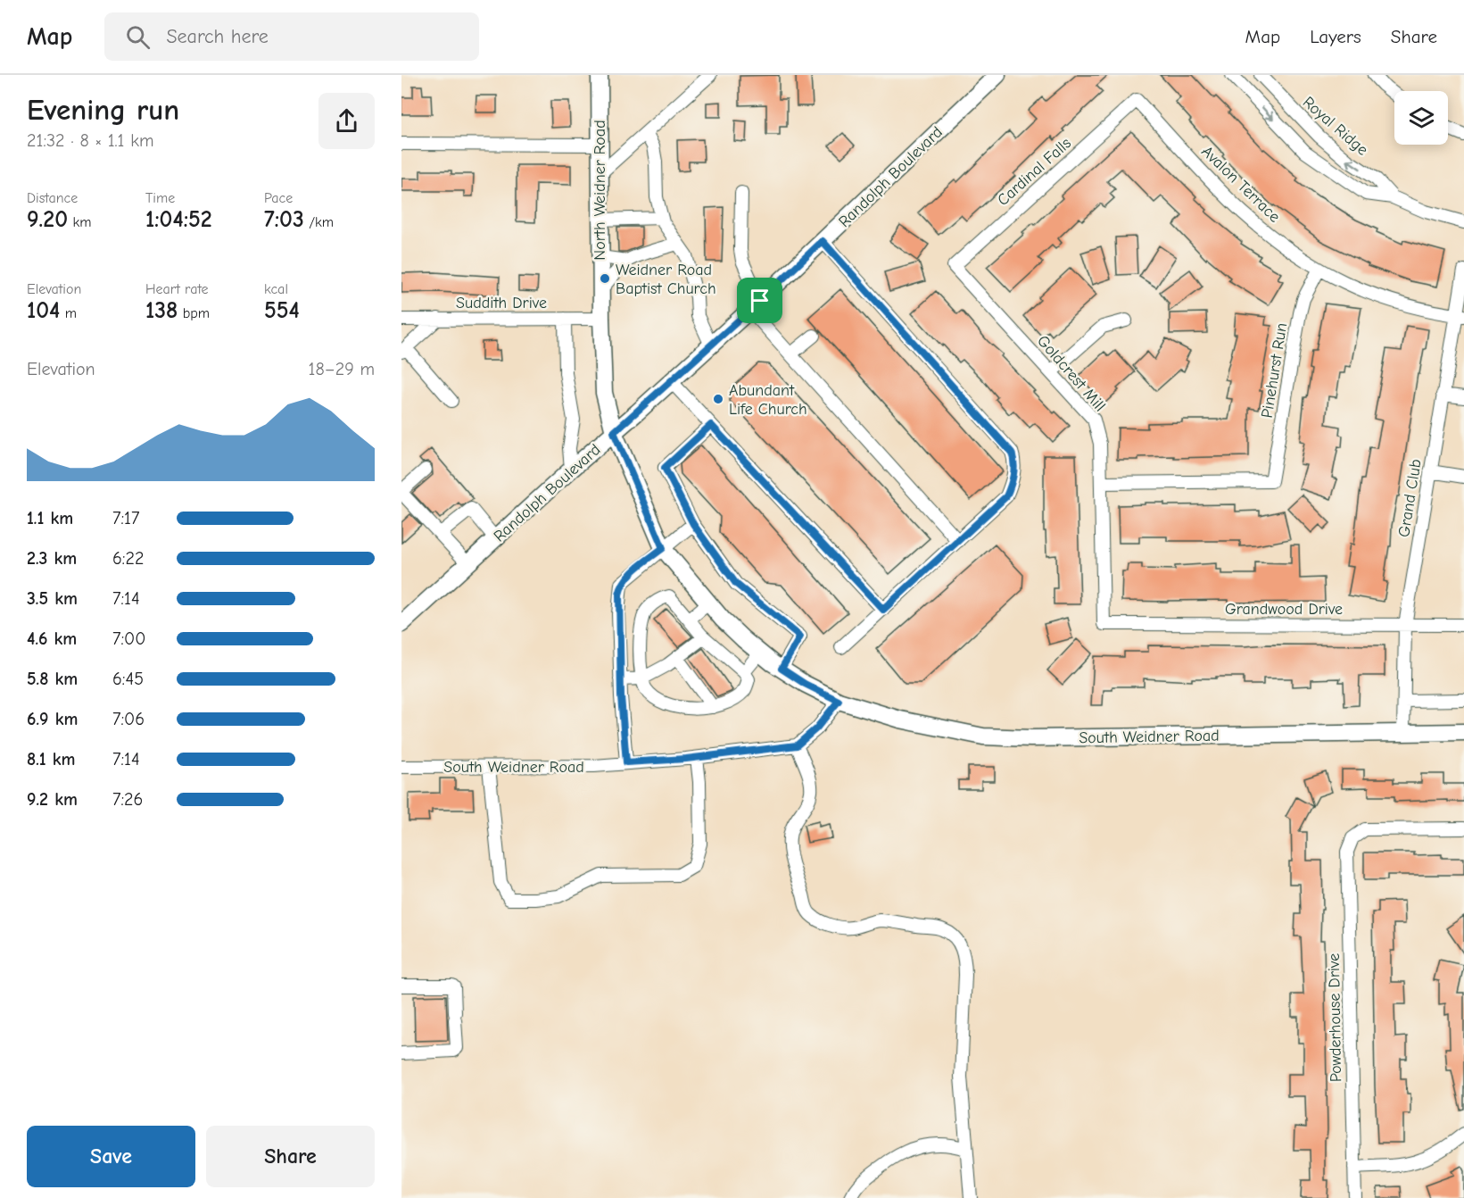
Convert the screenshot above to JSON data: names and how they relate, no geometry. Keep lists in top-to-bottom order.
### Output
{
  "streets": {
    "main road": ["Randolph Boulevard", "North Weidner Road", "South Weidner Road"],
    "street": [
      "Royal Ridge",
      "Cardinal Falls",
      "Avalon Terrace",
      "Suddith Drive",
      "Pinehurst Run",
      "Goldcrest Mill",
      "Grand Club",
      "Grandwood Drive",
      "Powderhouse Drive"
    ]
  },
  "crossings": [
    ["Cardinal Falls", "Avalon Terrace"],
    ["Cardinal Falls", "Goldcrest Mill"],
    ["Randolph Boulevard", "North Weidner Road"],
    ["Randolph Boulevard", "South Weidner Road"],
    ["Avalon Terrace", "Pinehurst Run"],
    ["Avalon Terrace", "Grand Club"],
    ["North Weidner Road", "Suddith Drive"],
    ["North Weidner Road", "South Weidner Road"],
    ["Pinehurst Run", "Goldcrest Mill"],
    ["Goldcrest Mill", "Grandwood Drive"],
    ["Grand Club", "Grandwood Drive"],
    ["Grand Club", "South Weidner Road"]
  ],
  "places": ["Weidner Road Baptist Church", "Abundant Life Church"],
  "page": {
    "header": "Map",
    "search": "Search here",
    "nav": ["Map", "Layers", "Share"],
    "heading": ["Evening run", "21:32 · 8 × 1.1 km"],
    "stats": [
      ["Distance", "9.20 km"],
      ["Time", "1:04:52"],
      ["Pace", "7:03 /km"],
      ["Elevation", "104 m"],
      ["Heart rate", "138 bpm"],
      ["kcal", "554"]
    ],
    "chart": ["Elevation", "18–29 m"],
    "list": [
      {
        "name": "1.1 km",
        "note": "7:17"
      },
      {
        "name": "2.3 km",
        "note": "6:22"
      },
      {
        "name": "3.5 km",
        "note": "7:14"
      },
      {
        "name": "4.6 km",
        "note": "7:00"
      },
      {
        "name": "5.8 km",
        "note": "6:45"
      },
      {
        "name": "6.9 km",
        "note": "7:06"
      },
      {
        "name": "8.1 km",
        "note": "7:14"
      },
      {
        "name": "9.2 km",
        "note": "7:26"
      }
    ],
    "buttons": ["Save", "Share"]
  }
}
